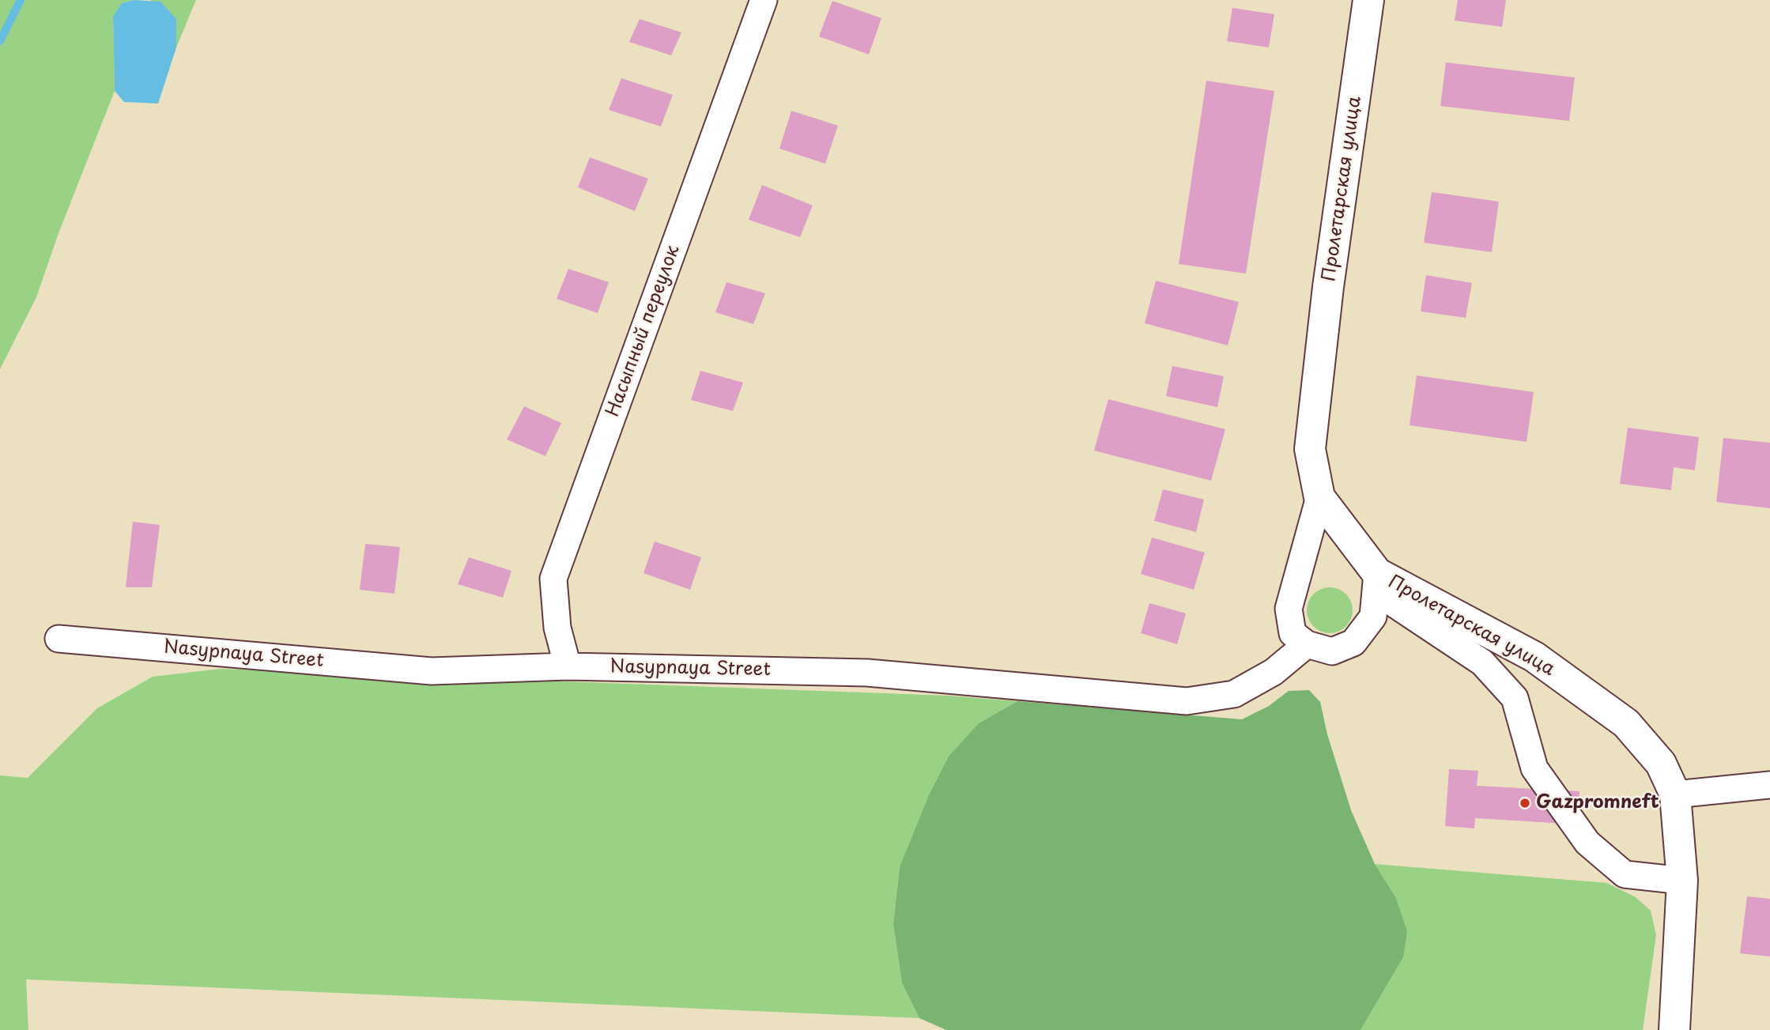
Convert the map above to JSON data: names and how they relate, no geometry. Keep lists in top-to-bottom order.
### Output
{
  "streets": {
    "main road": ["Пролетарская улица"],
    "street": ["Насыпный переулок", "Nasypnaya Street"]
  },
  "crossings": [
    ["Насыпный переулок", "Nasypnaya Street"]
  ],
  "places": ["Gazpromneft"]
}
